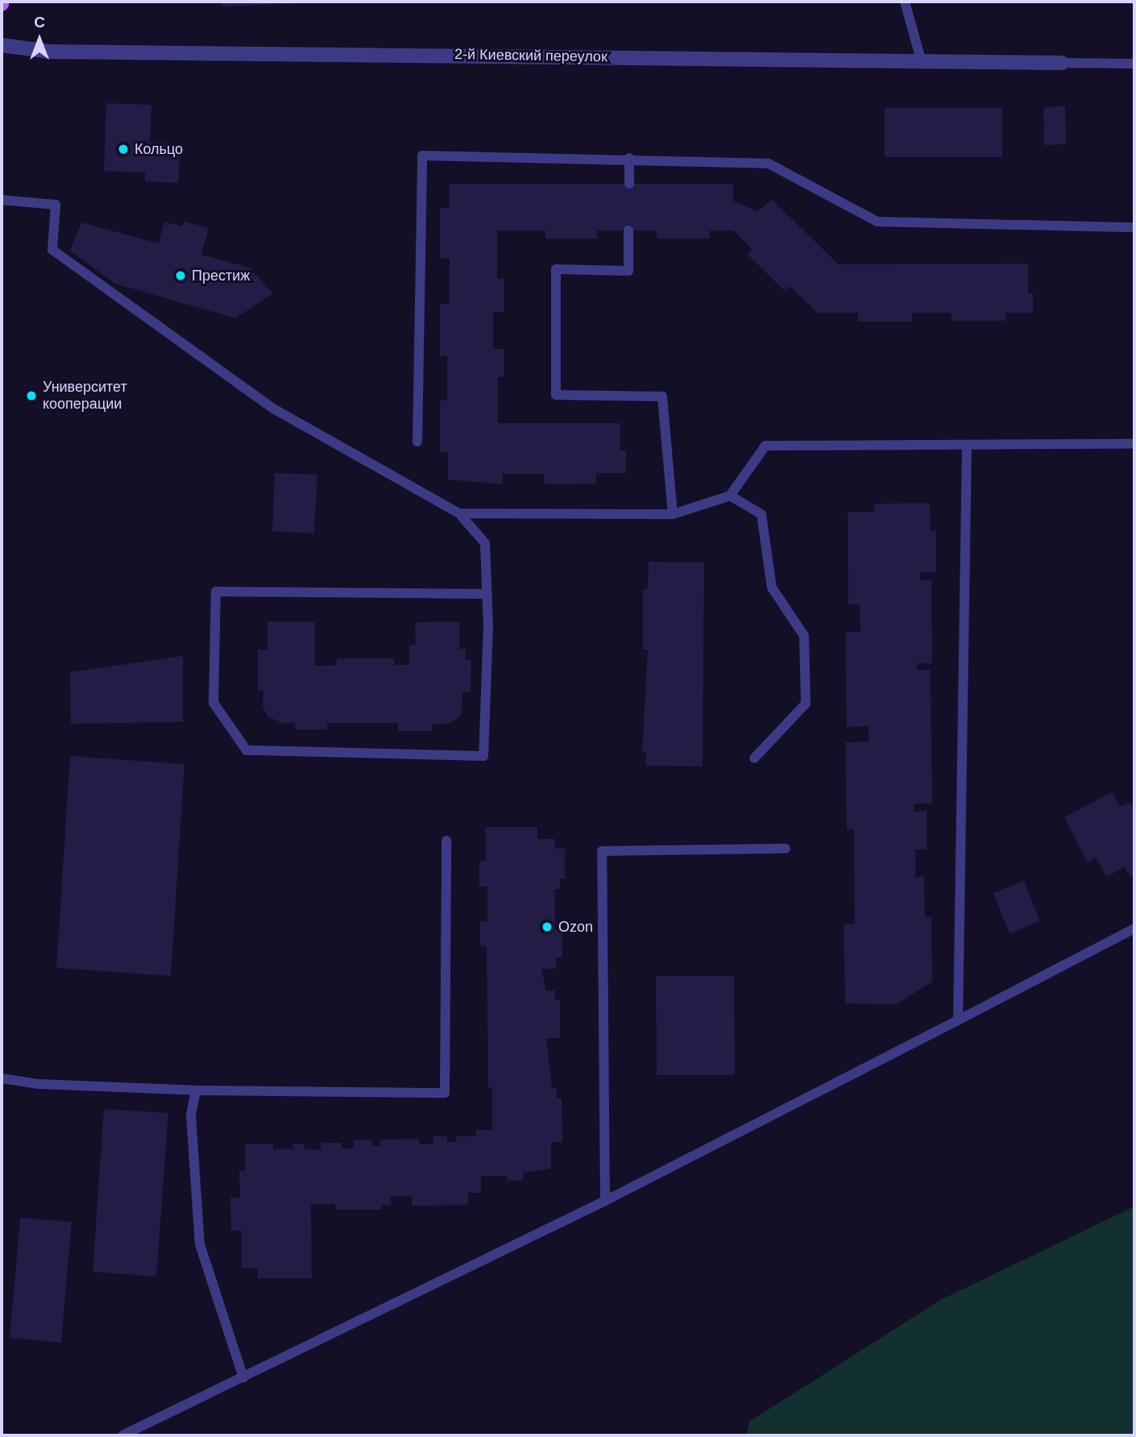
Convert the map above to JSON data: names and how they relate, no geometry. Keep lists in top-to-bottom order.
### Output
{
  "streets": {
    "street": ["2-й Киевский переулок"]
  },
  "places": [
    "Кольцо",
    "Престиж",
    "Университет кооперации",
    "Ozon"
  ],
  "north": "top"
}
